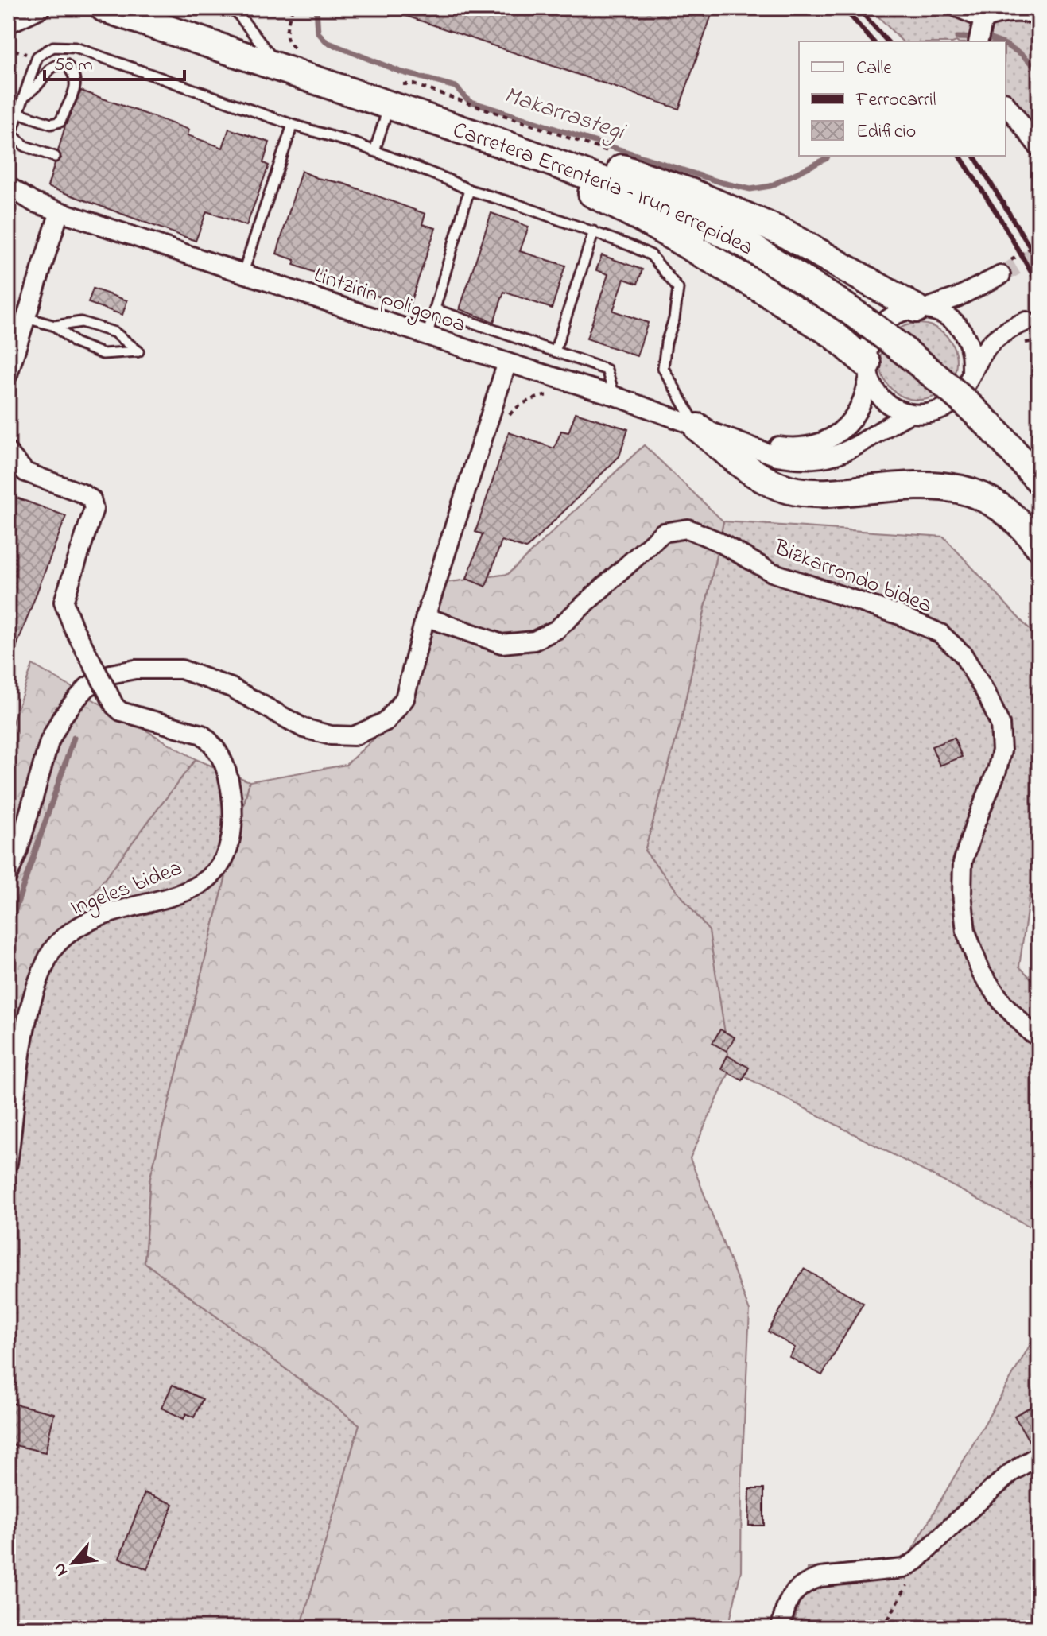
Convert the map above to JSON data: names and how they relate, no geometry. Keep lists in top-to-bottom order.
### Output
{
  "streets": {
    "main road": ["Carretera Errenteria – Irun errepidea"],
    "street": ["Lintzirin poligonoa", "Bizkarrondo bidea", "Ingeles bidea"]
  },
  "water": ["Makarrastegi"],
  "legend": ["Calle", "Ferrocarril", "Edificio"],
  "scale_bar": "50 m",
  "north": "bottom left"
}
